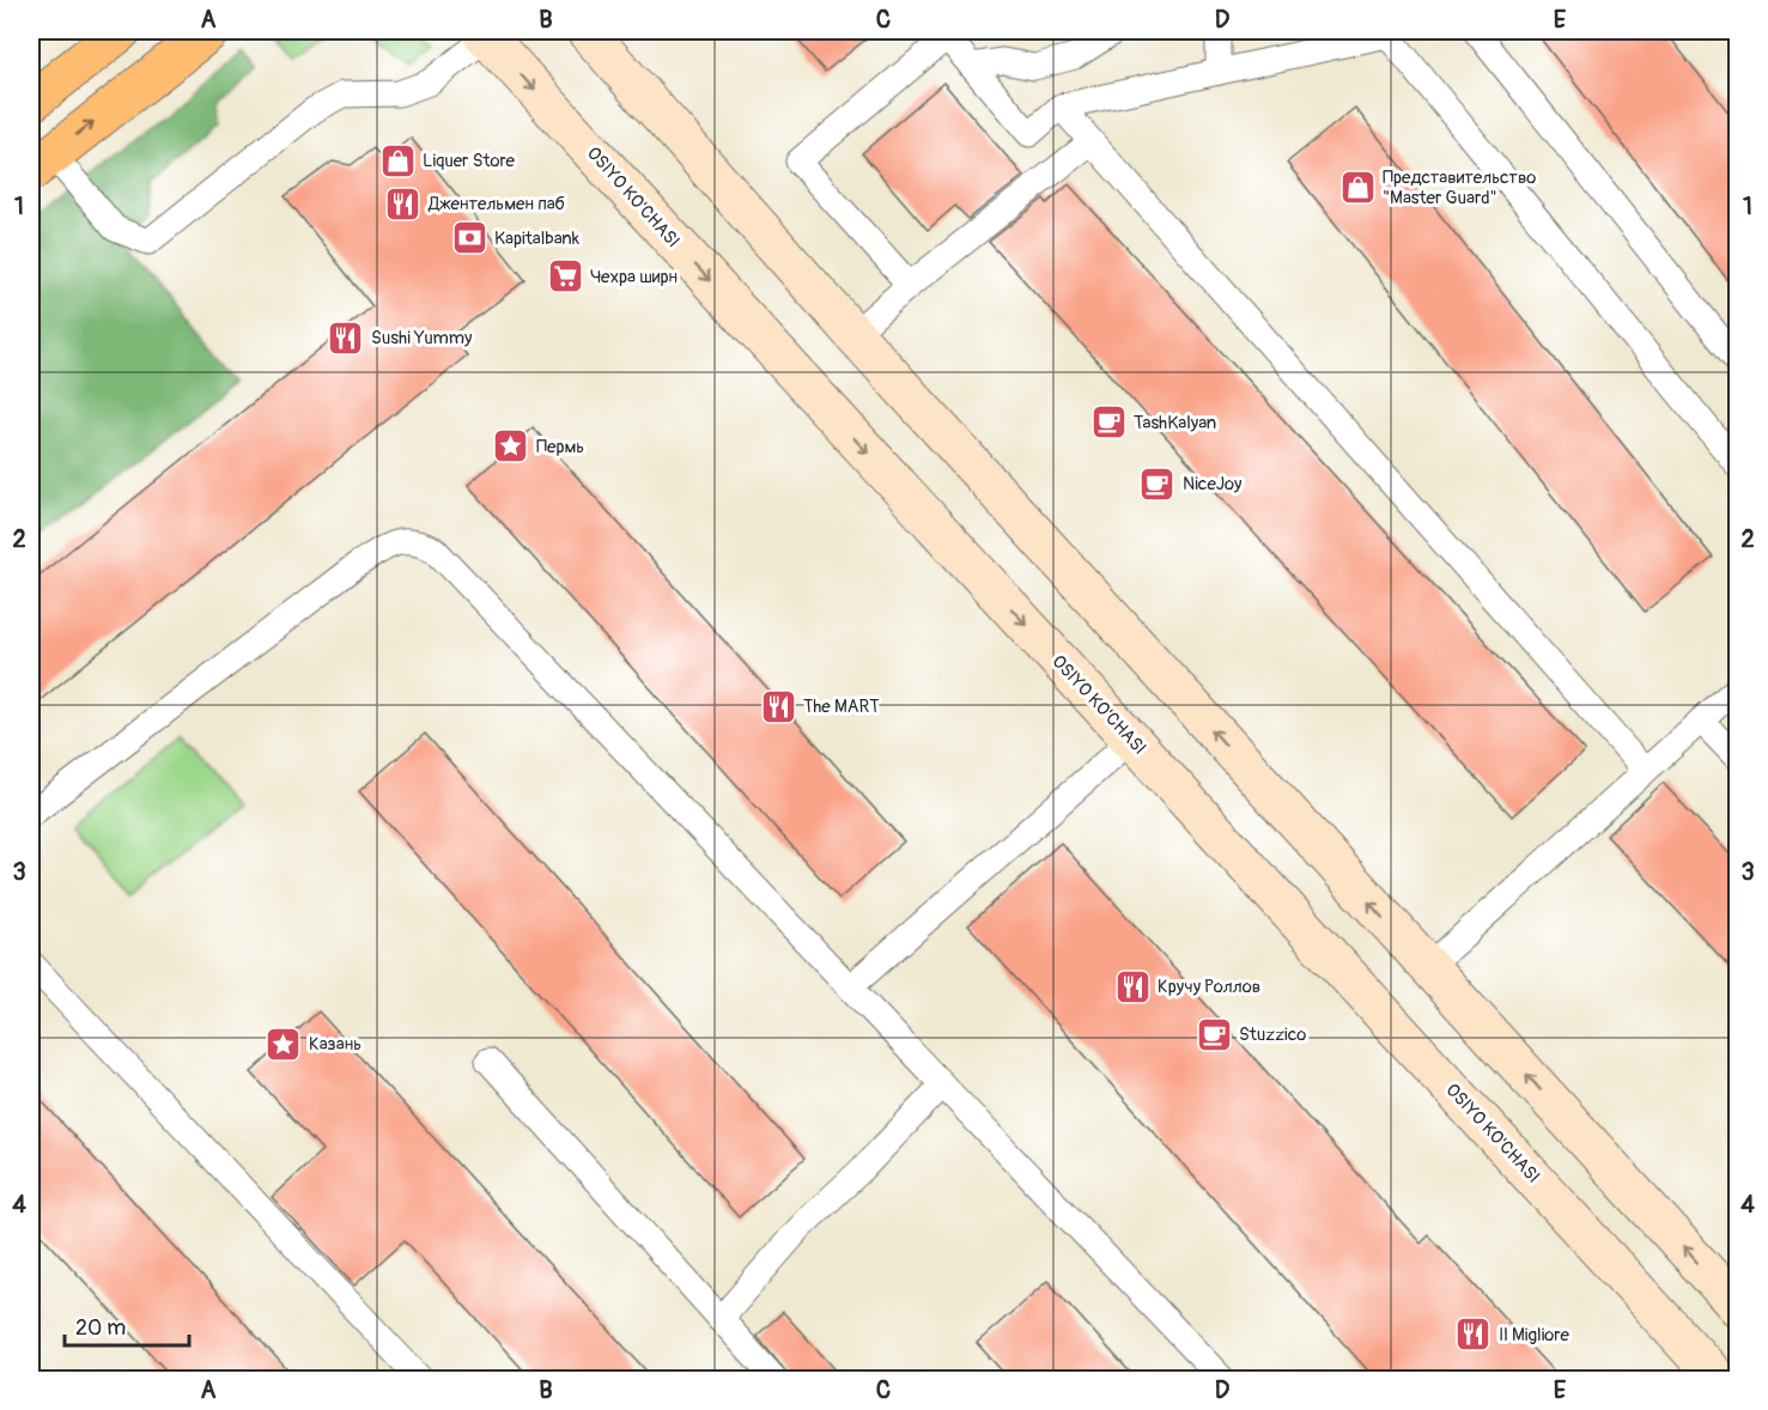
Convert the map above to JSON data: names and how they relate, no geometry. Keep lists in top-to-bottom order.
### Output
{
  "streets": {
    "main road": ["OSIYO KO'CHASI"]
  },
  "places": {
    "shop": ["Liquer Store", "Представительство \"Master Guard\""],
    "restaurant": [
      "Джентельмен паб",
      "Sushi Yummy",
      "The MART",
      "Кручу Роллов",
      "Il Migliore"
    ],
    "bank": ["Kapitalbank"],
    "supermarket": ["Чехра ширн"],
    "cafe": ["TashKalyan", "NiceJoy", "Stuzzico"],
    "place": ["Пермь", "Казань"]
  },
  "scale_bar": "20 m",
  "grid": {
    "columns": [
      "A",
      "B",
      "C",
      "D",
      "E"
    ],
    "rows": [
      "1",
      "2",
      "3",
      "4"
    ]
  }
}
